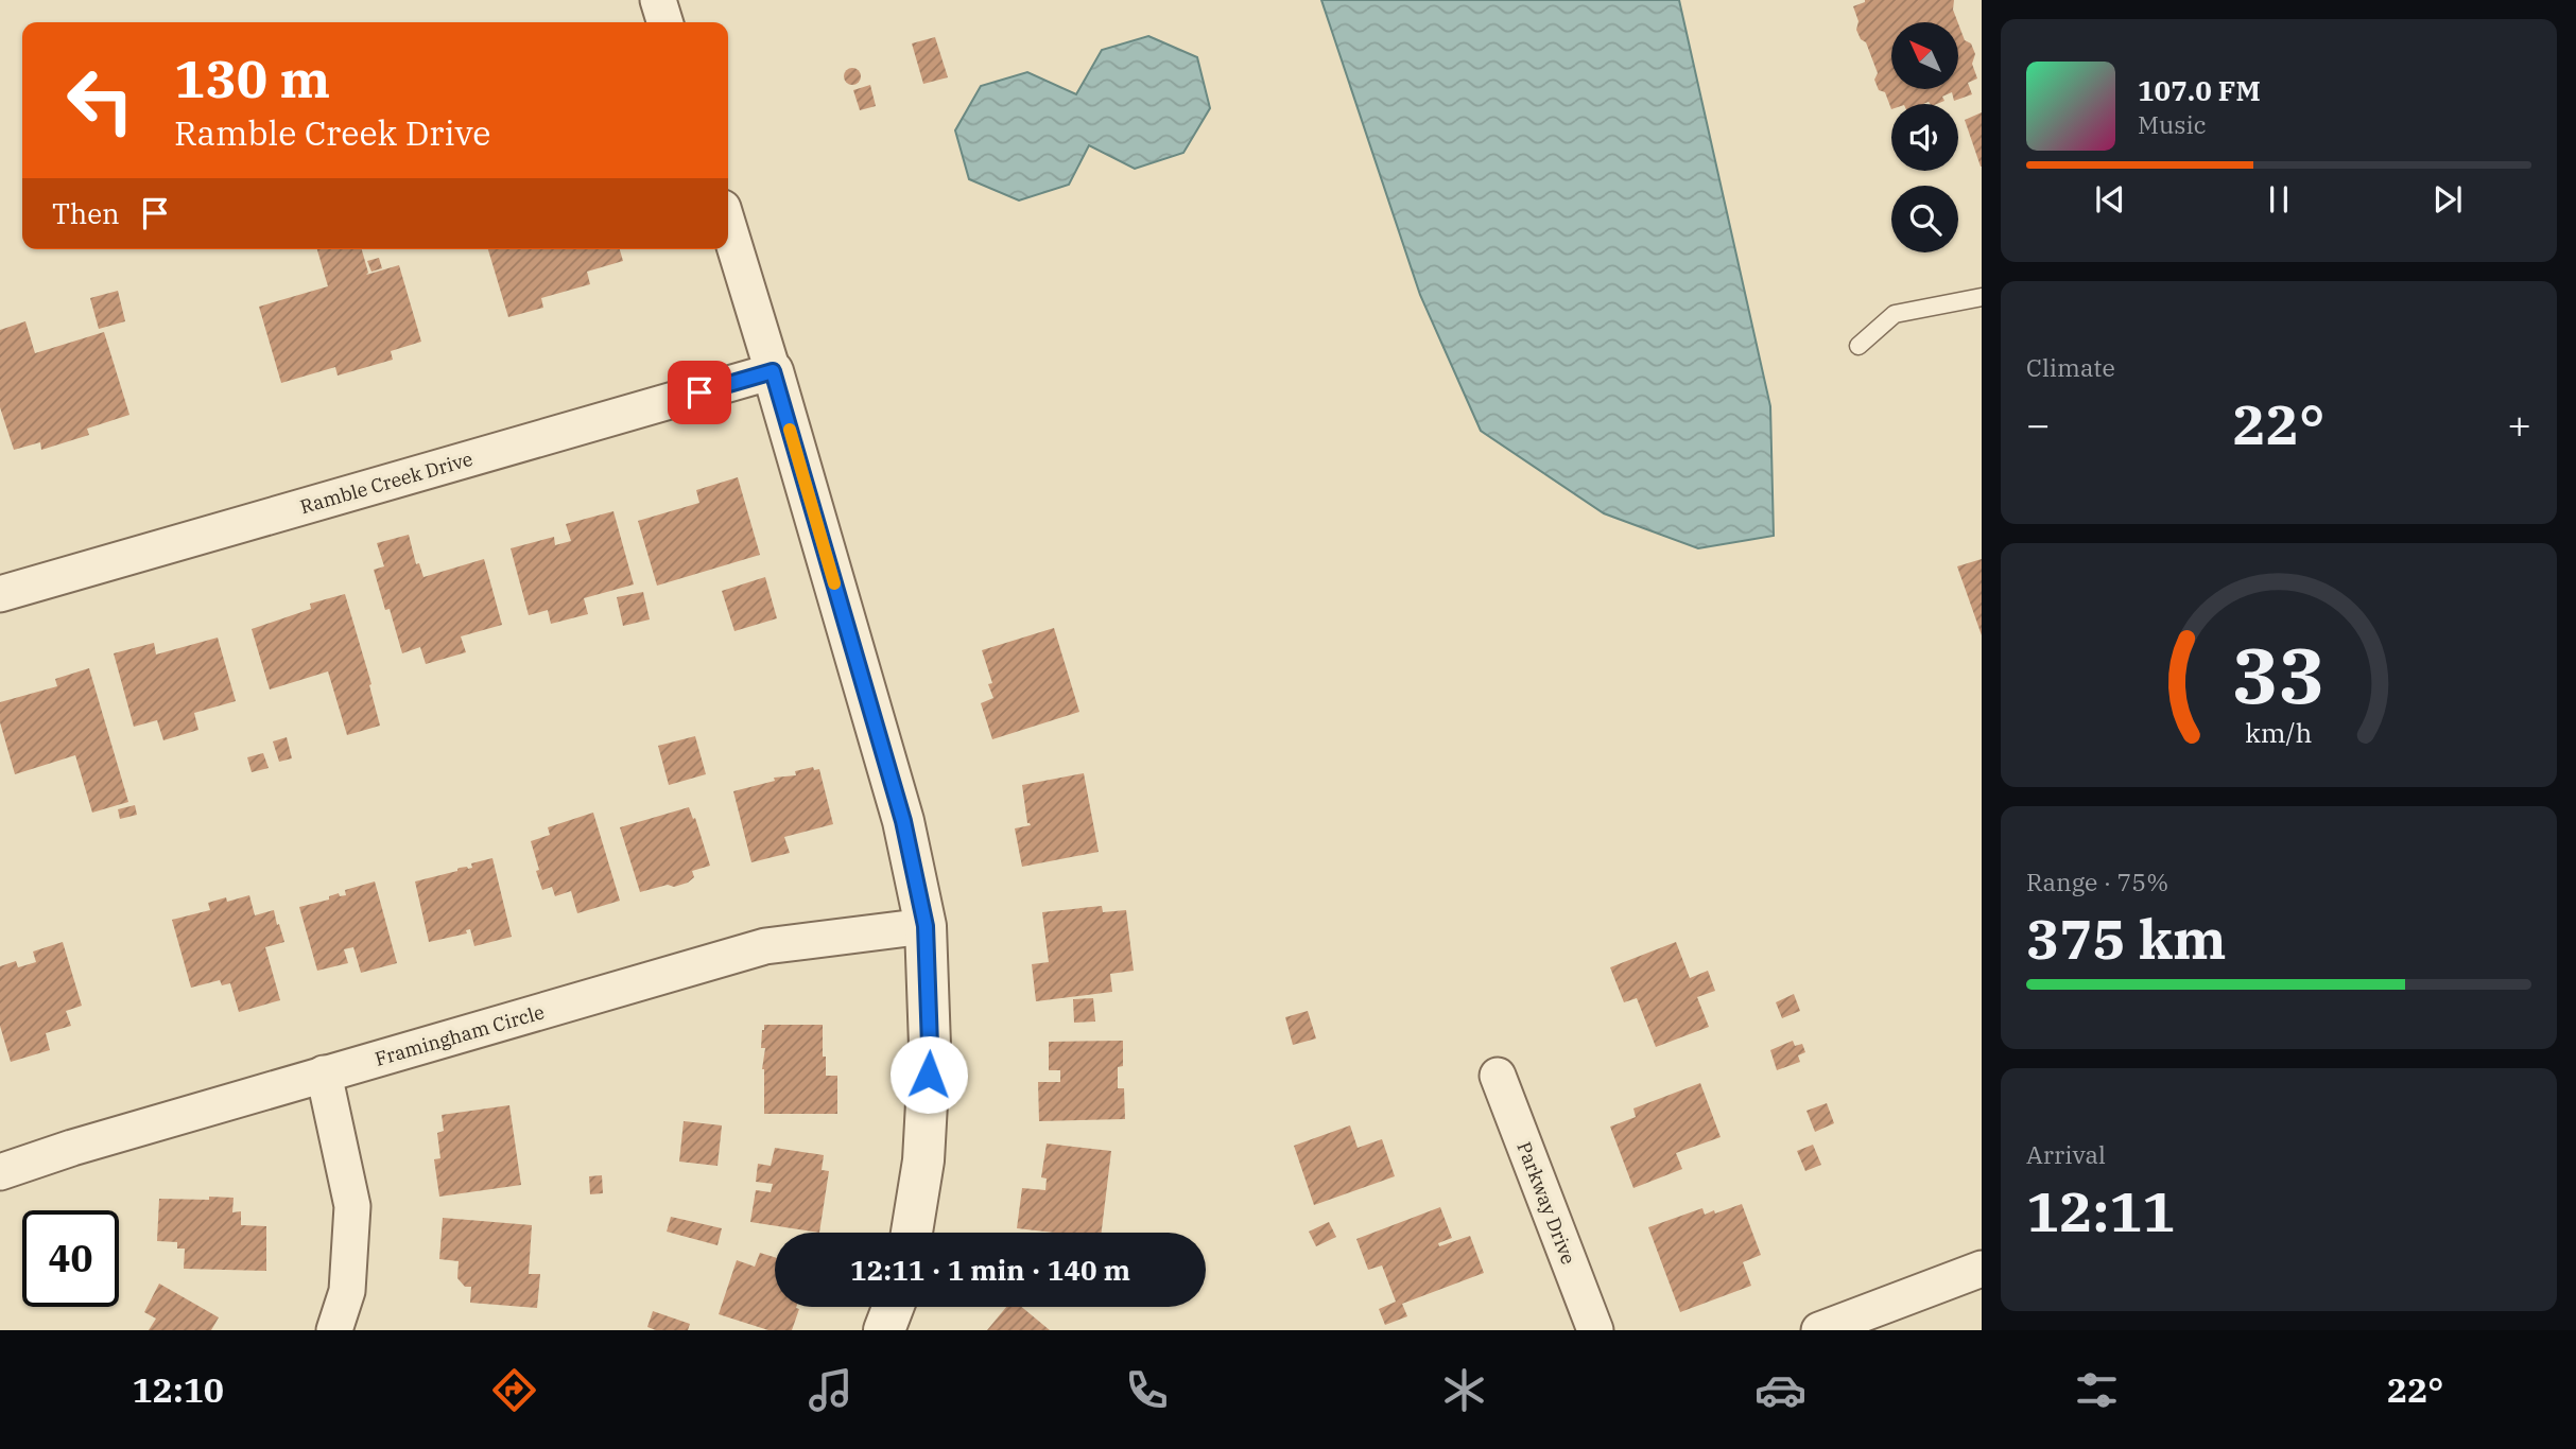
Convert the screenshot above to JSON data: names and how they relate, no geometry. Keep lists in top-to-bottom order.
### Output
{
  "streets": {
    "street": ["Ramble Creek Drive", "Framingham Circle", "Parkway Drive"]
  },
  "north": "top left",
  "page": {
    "turn": ["130 m", "Ramble Creek Drive"],
    "song": ["107.0 FM", "Music"],
    "then": "Then",
    "tile": [
      "Climate",
      ["Range · 75%", "375 km"],
      ["Arrival", "12:11"]
    ],
    "heat": ["−", "22°", "+"],
    "limit": "40",
    "trip": "12:11 · 1 min · 140 m",
    "tabs": ["12:10", "22°"],
    "gauge": ["33", "km/h"]
  }
}
